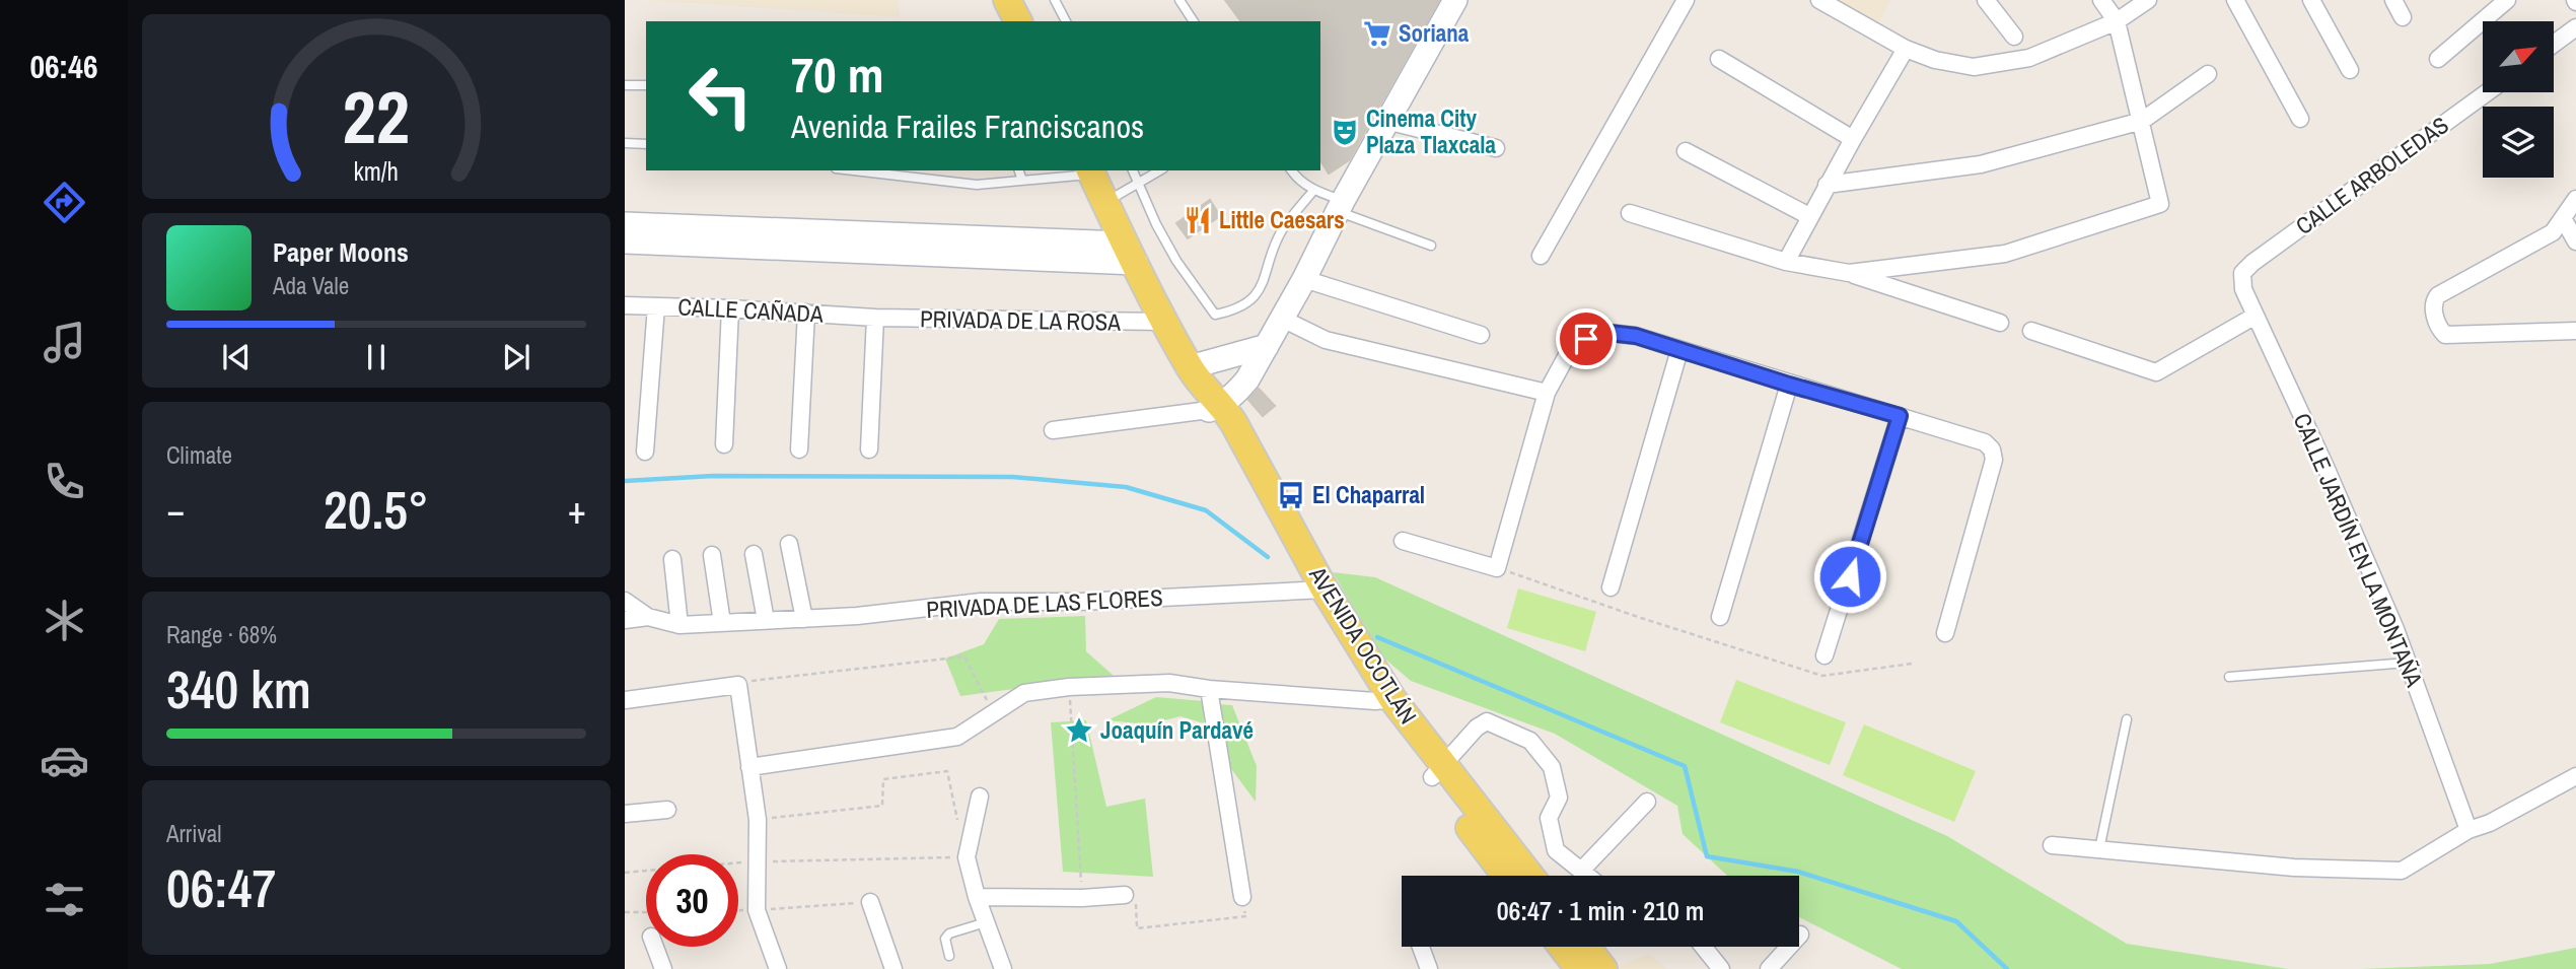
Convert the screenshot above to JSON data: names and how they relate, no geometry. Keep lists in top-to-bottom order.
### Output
{
  "streets": {
    "main road": ["AVENIDA OCOTLÁN"],
    "street": [
      "CALLE ARBOLEDAS",
      "CALLE CAÑADA",
      "PRIVADA DE LA ROSA",
      "CALLE JARDÍN EN LA MONTAÑA",
      "PRIVADA DE LAS FLORES"
    ]
  },
  "crossings": [
    ["CALLE ARBOLEDAS", "CALLE JARDÍN EN LA MONTAÑA"],
    ["CALLE CAÑADA", "PRIVADA DE LA ROSA"],
    ["PRIVADA DE LA ROSA", "AVENIDA OCOTLÁN"],
    ["PRIVADA DE LAS FLORES", "AVENIDA OCOTLÁN"]
  ],
  "places": {
    "supermarket": ["Soriana"],
    "theatre": ["Cinema City Plaza Tlaxcala"],
    "restaurant": ["Little Caesars"],
    "bus stop": ["El Chaparral"],
    "place": ["Joaquín Pardavé"]
  },
  "north": "top right",
  "page": {
    "tabs": "06:46",
    "turn": ["70 m", "Avenida Frailes Franciscanos"],
    "song": ["Paper Moons", "Ada Vale"],
    "tile": [
      "Climate",
      ["Range · 68%", "340 km"],
      ["Arrival", "06:47"]
    ],
    "heat": ["−", "20.5°", "+"],
    "limit": "30",
    "trip": "06:47 · 1 min · 210 m",
    "gauge": ["22", "km/h"]
  }
}
